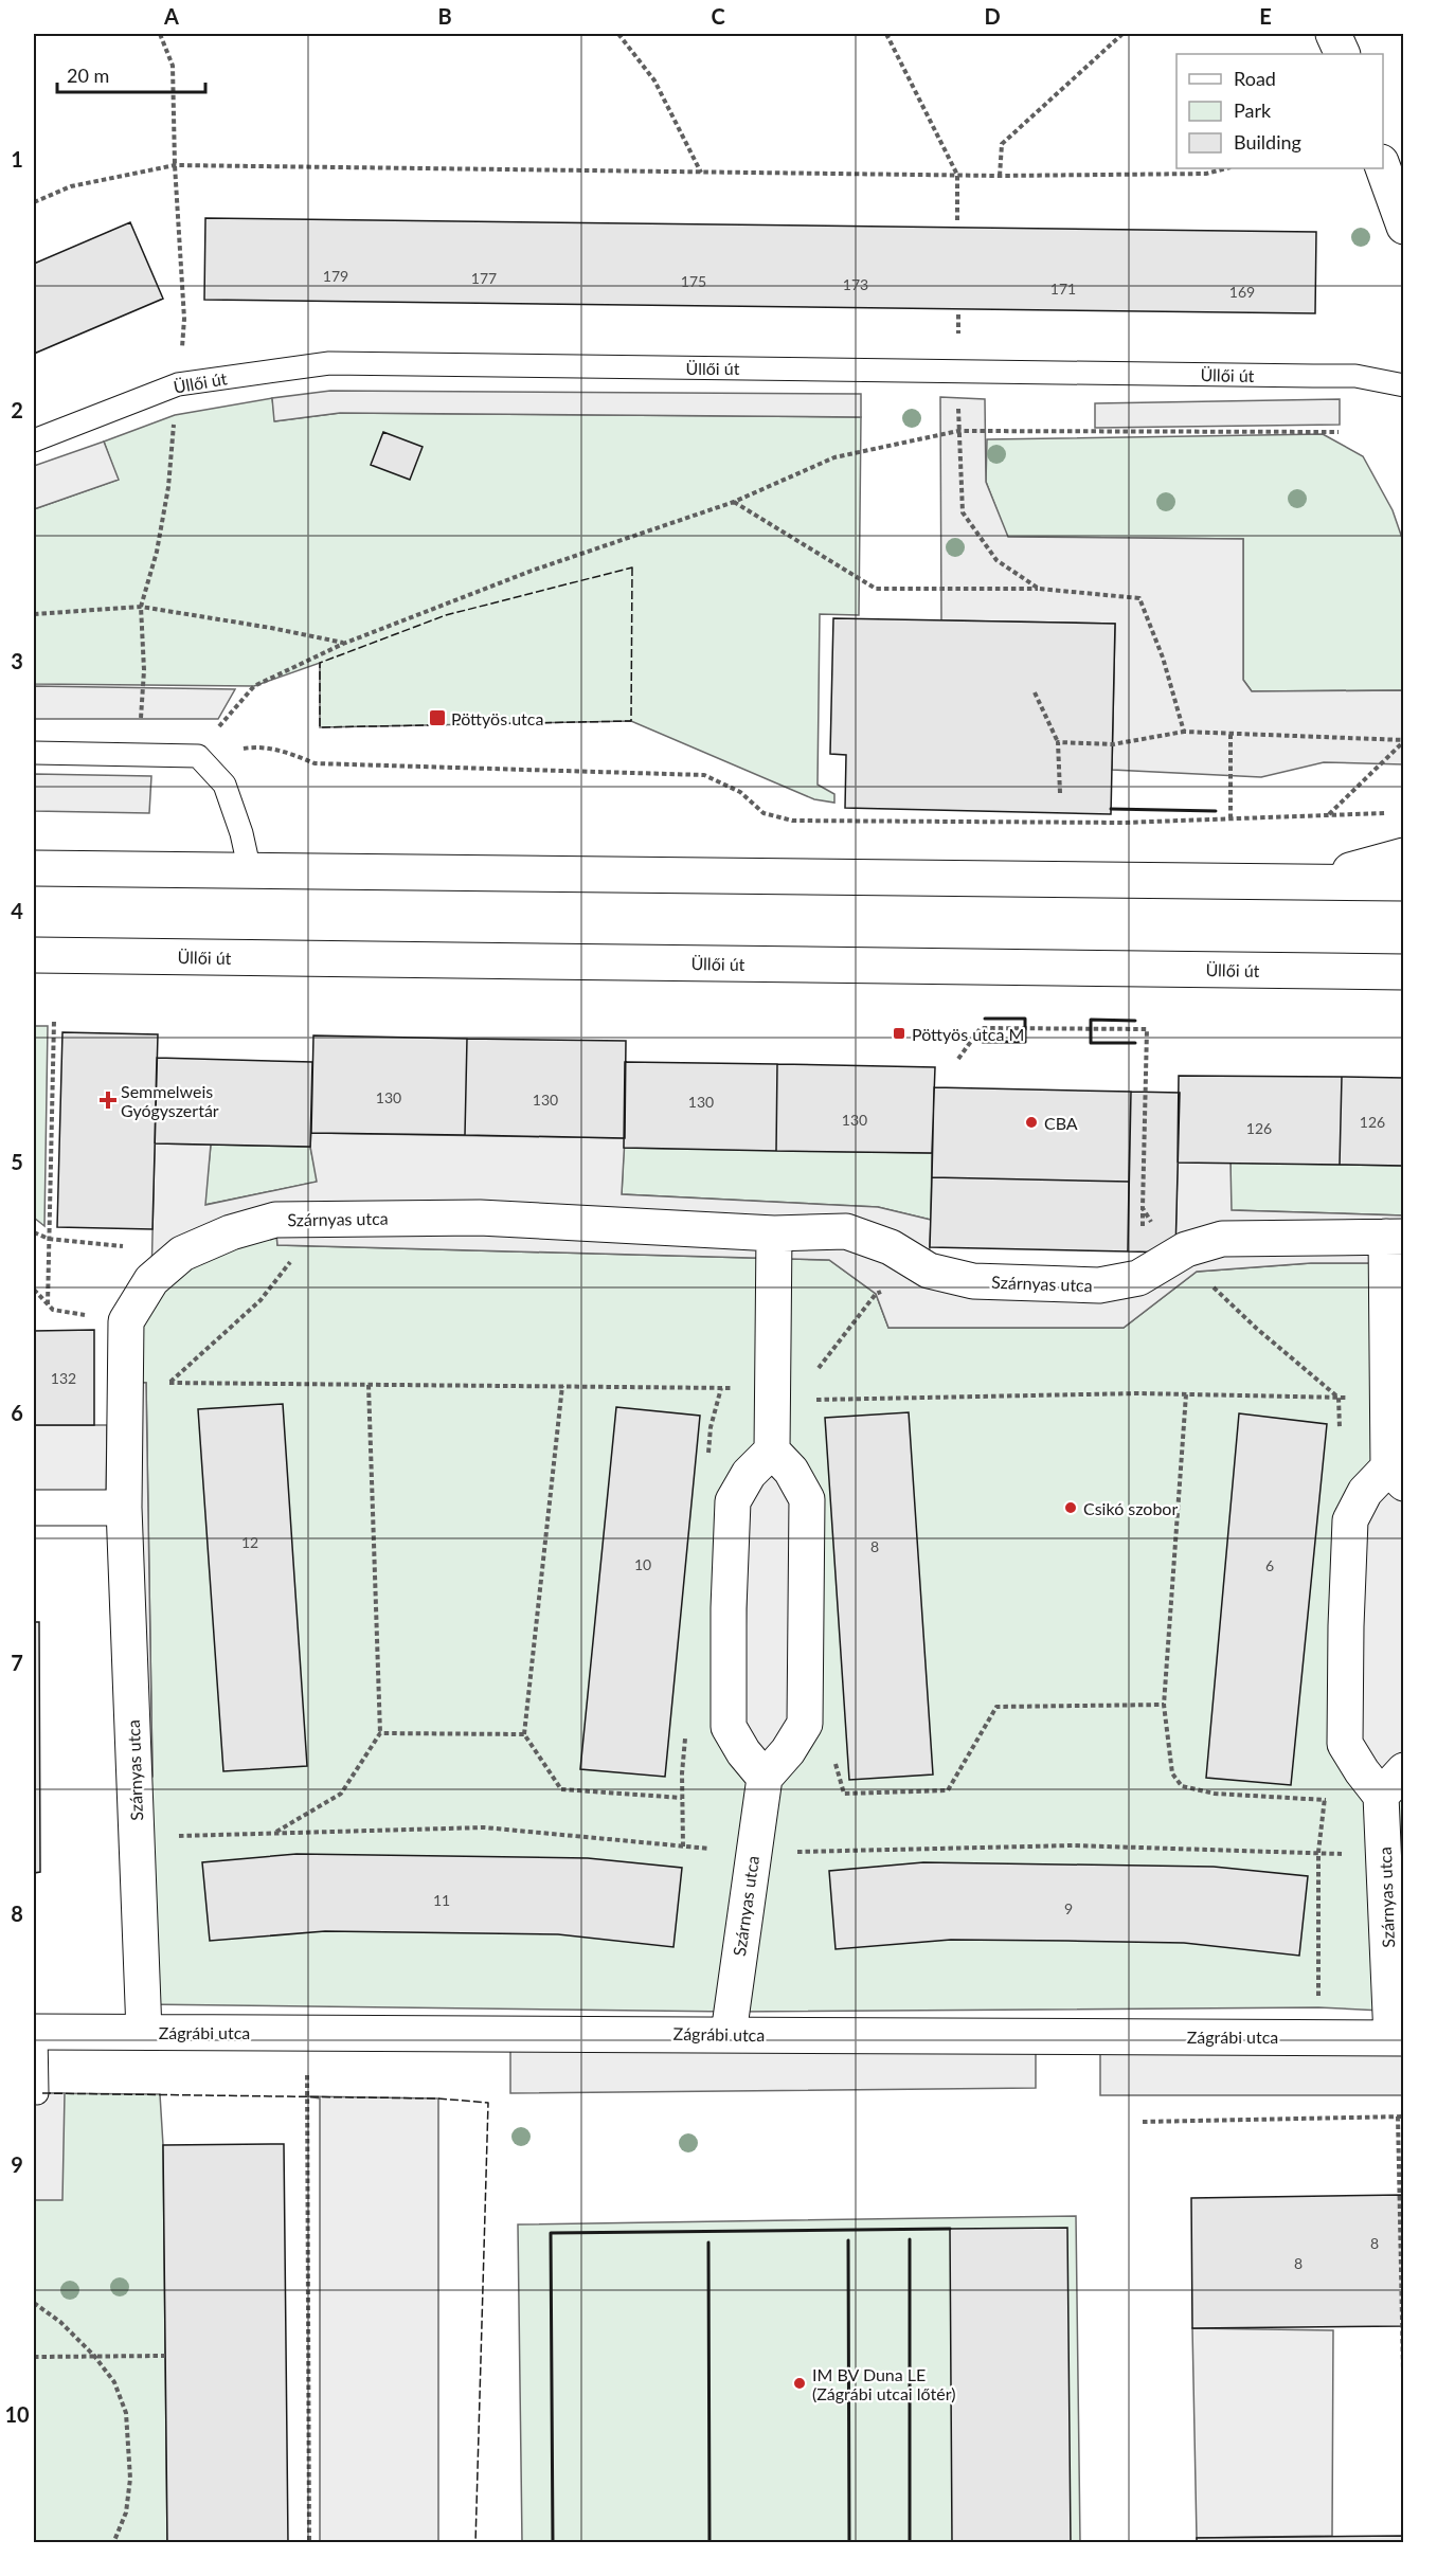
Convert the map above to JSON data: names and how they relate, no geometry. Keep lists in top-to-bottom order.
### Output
{
  "streets": {
    "street": ["Üllői út", "Szárnyas utca", "Zágrábi utca"]
  },
  "crossings": [
    ["Szárnyas utca", "Zágrábi utca"]
  ],
  "places": {
    "transit": ["Pöttyös utca", "Pöttyös utca M"],
    "health": ["Semmelweis Gyógyszertár"],
    "other": ["CBA", "Csikó szobor", "IM BV Duna LE (Zágrábi utcai lőtér)"]
  },
  "house_numbers": [
    "179",
    "177",
    "175",
    "173",
    "171",
    "169",
    "130",
    "130",
    "130",
    "130",
    "126",
    "126",
    "132",
    "12",
    "8",
    "10",
    "6",
    "11",
    "9",
    "8",
    "8"
  ],
  "legend": ["Road", "Park", "Building"],
  "scale_bar": "20 m",
  "grid": {
    "columns": [
      "A",
      "B",
      "C",
      "D",
      "E"
    ],
    "rows": [
      "1",
      "2",
      "3",
      "4",
      "5",
      "6",
      "7",
      "8",
      "9",
      "10"
    ]
  }
}
